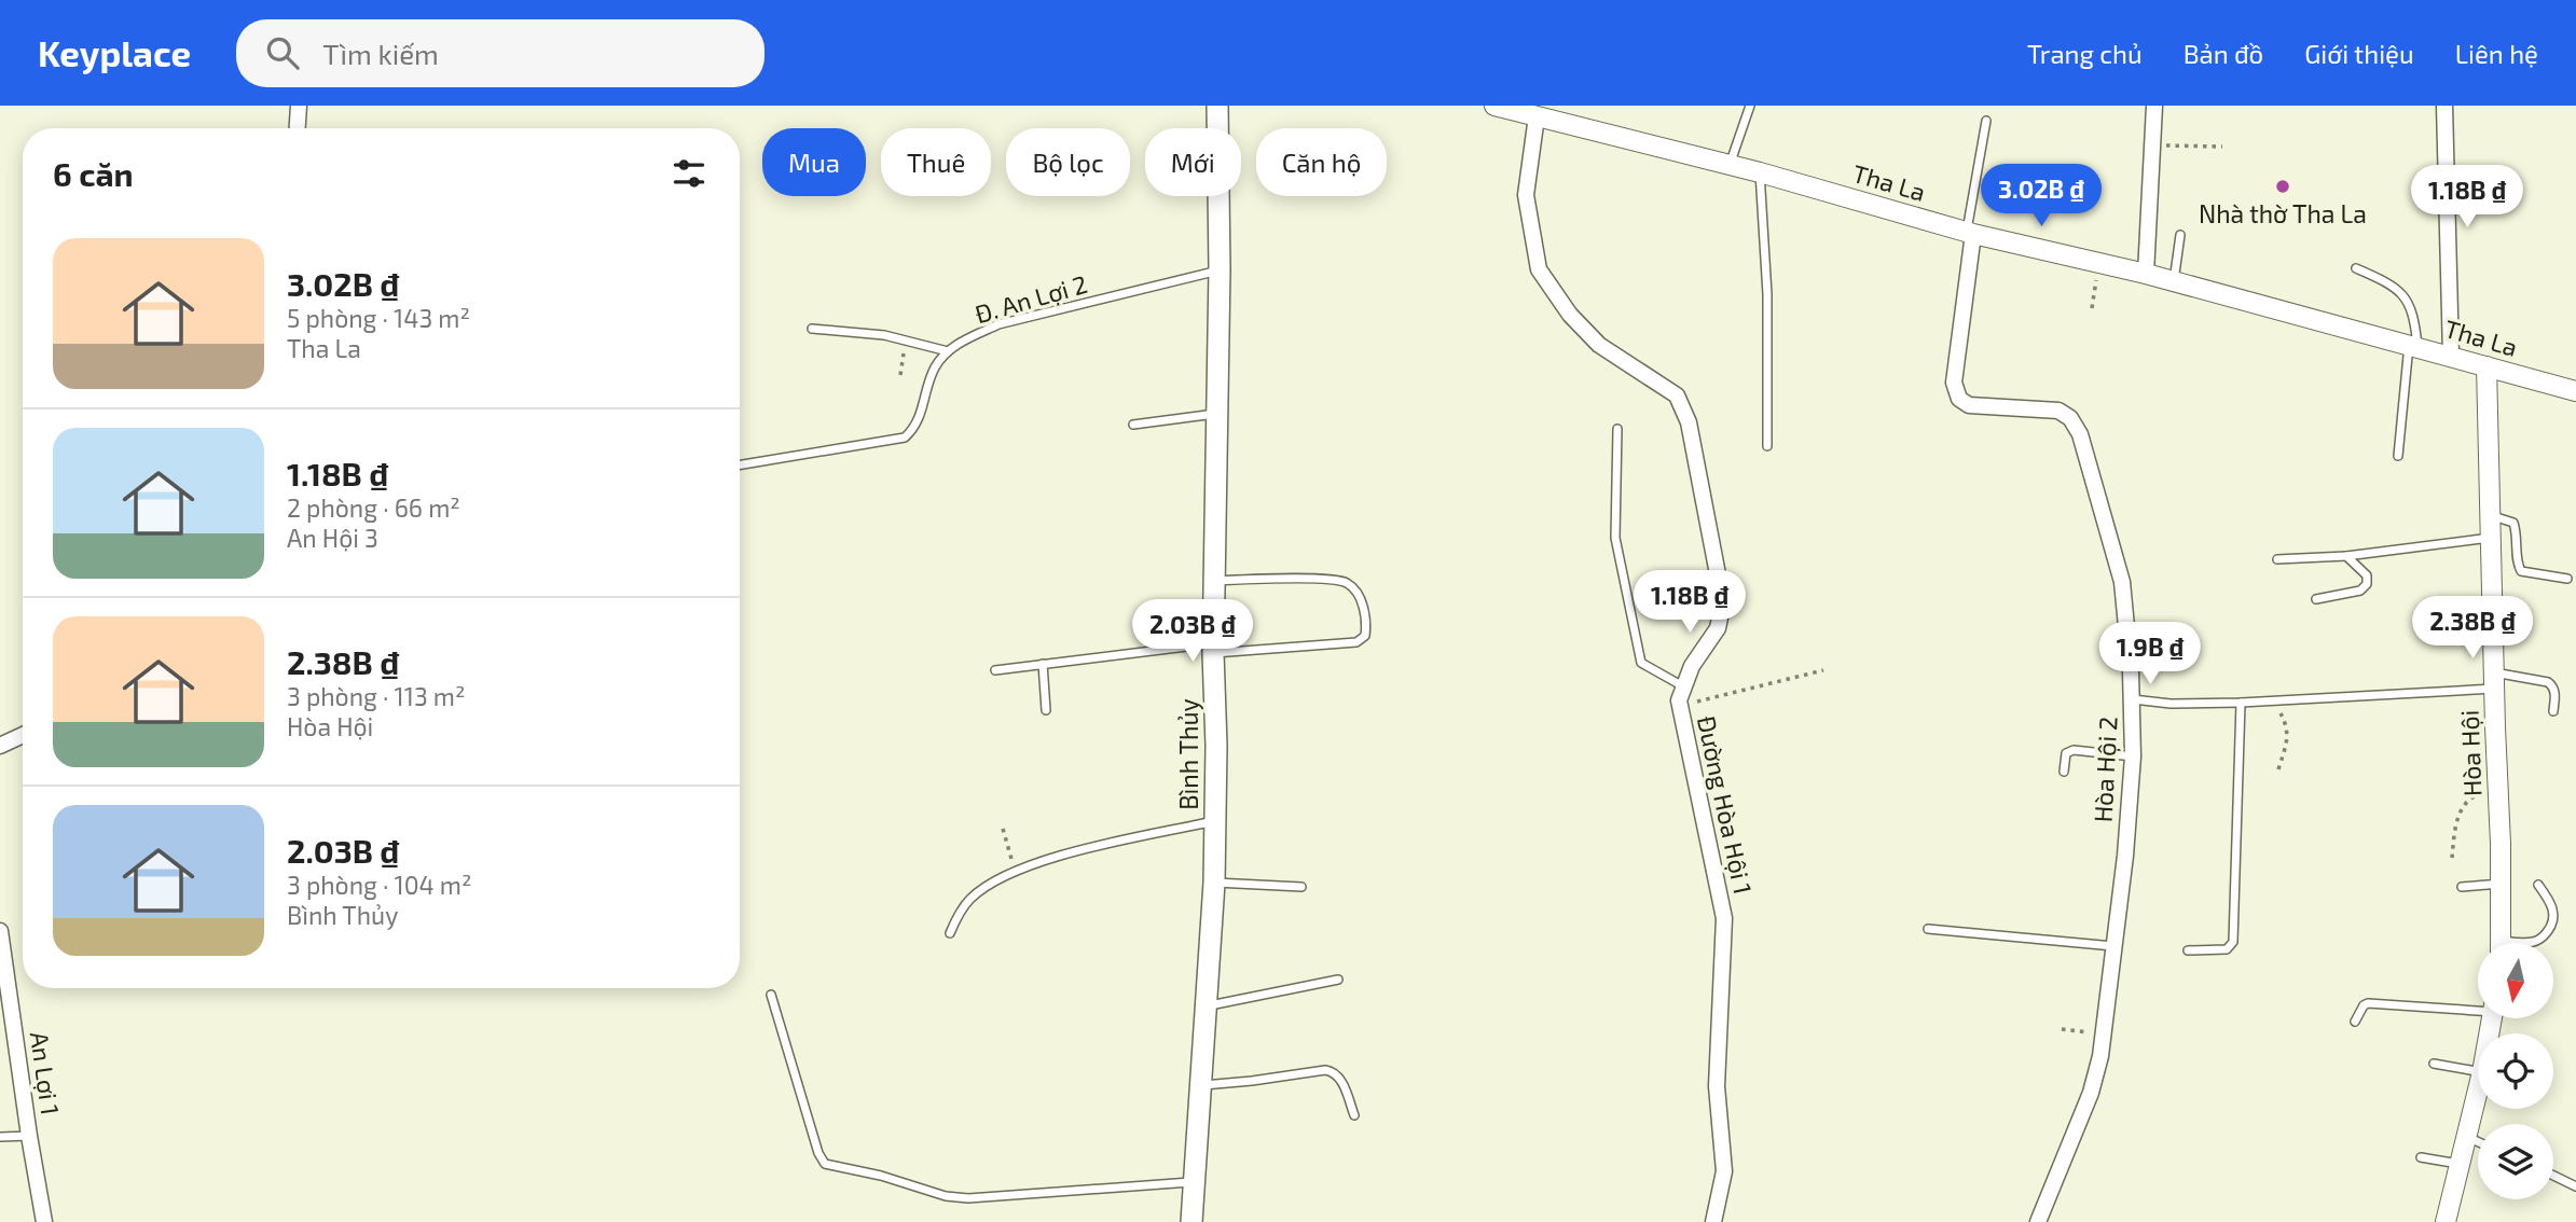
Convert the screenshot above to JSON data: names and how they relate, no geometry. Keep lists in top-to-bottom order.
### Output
{
  "streets": {
    "main road": ["Bình Thủy"],
    "street": [
      "Tha La",
      "Hòa Hội",
      "Hòa Hội 2",
      "Đường Hòa Hội 1",
      "An Lợi 1"
    ],
    "lane": ["Đ. An Lợi 2"]
  },
  "crossings": [
    ["Tha La", "Hòa Hội"],
    ["Tha La", "Hòa Hội 2"],
    ["Tha La", "Đường Hòa Hội 1"],
    ["Đ. An Lợi 2", "Bình Thủy"]
  ],
  "places": ["Nhà thờ Tha La"],
  "north": "bottom",
  "page": {
    "header": "Keyplace",
    "search": "Tìm kiếm",
    "nav": [
      "Trang chủ",
      "Bản đồ",
      "Giới thiệu",
      "Liên hệ"
    ],
    "chip": [
      "Mua",
      "Thuê",
      "Bộ lọc",
      "Mới",
      "Căn hộ"
    ],
    "heading": "6 căn",
    "price": [
      "3.02B ₫",
      "1.18B ₫",
      "1.18B ₫",
      "2.38B ₫",
      "2.03B ₫",
      "1.9B ₫"
    ],
    "list": [
      {
        "name": "3.02B ₫",
        "note": "5 phòng · 143 m² · Tha La"
      },
      {
        "name": "1.18B ₫",
        "note": "2 phòng · 66 m² · An Hội 3"
      },
      {
        "name": "2.38B ₫",
        "note": "3 phòng · 113 m² · Hòa Hội"
      },
      {
        "name": "2.03B ₫",
        "note": "3 phòng · 104 m² · Bình Thủy"
      }
    ]
  }
}
